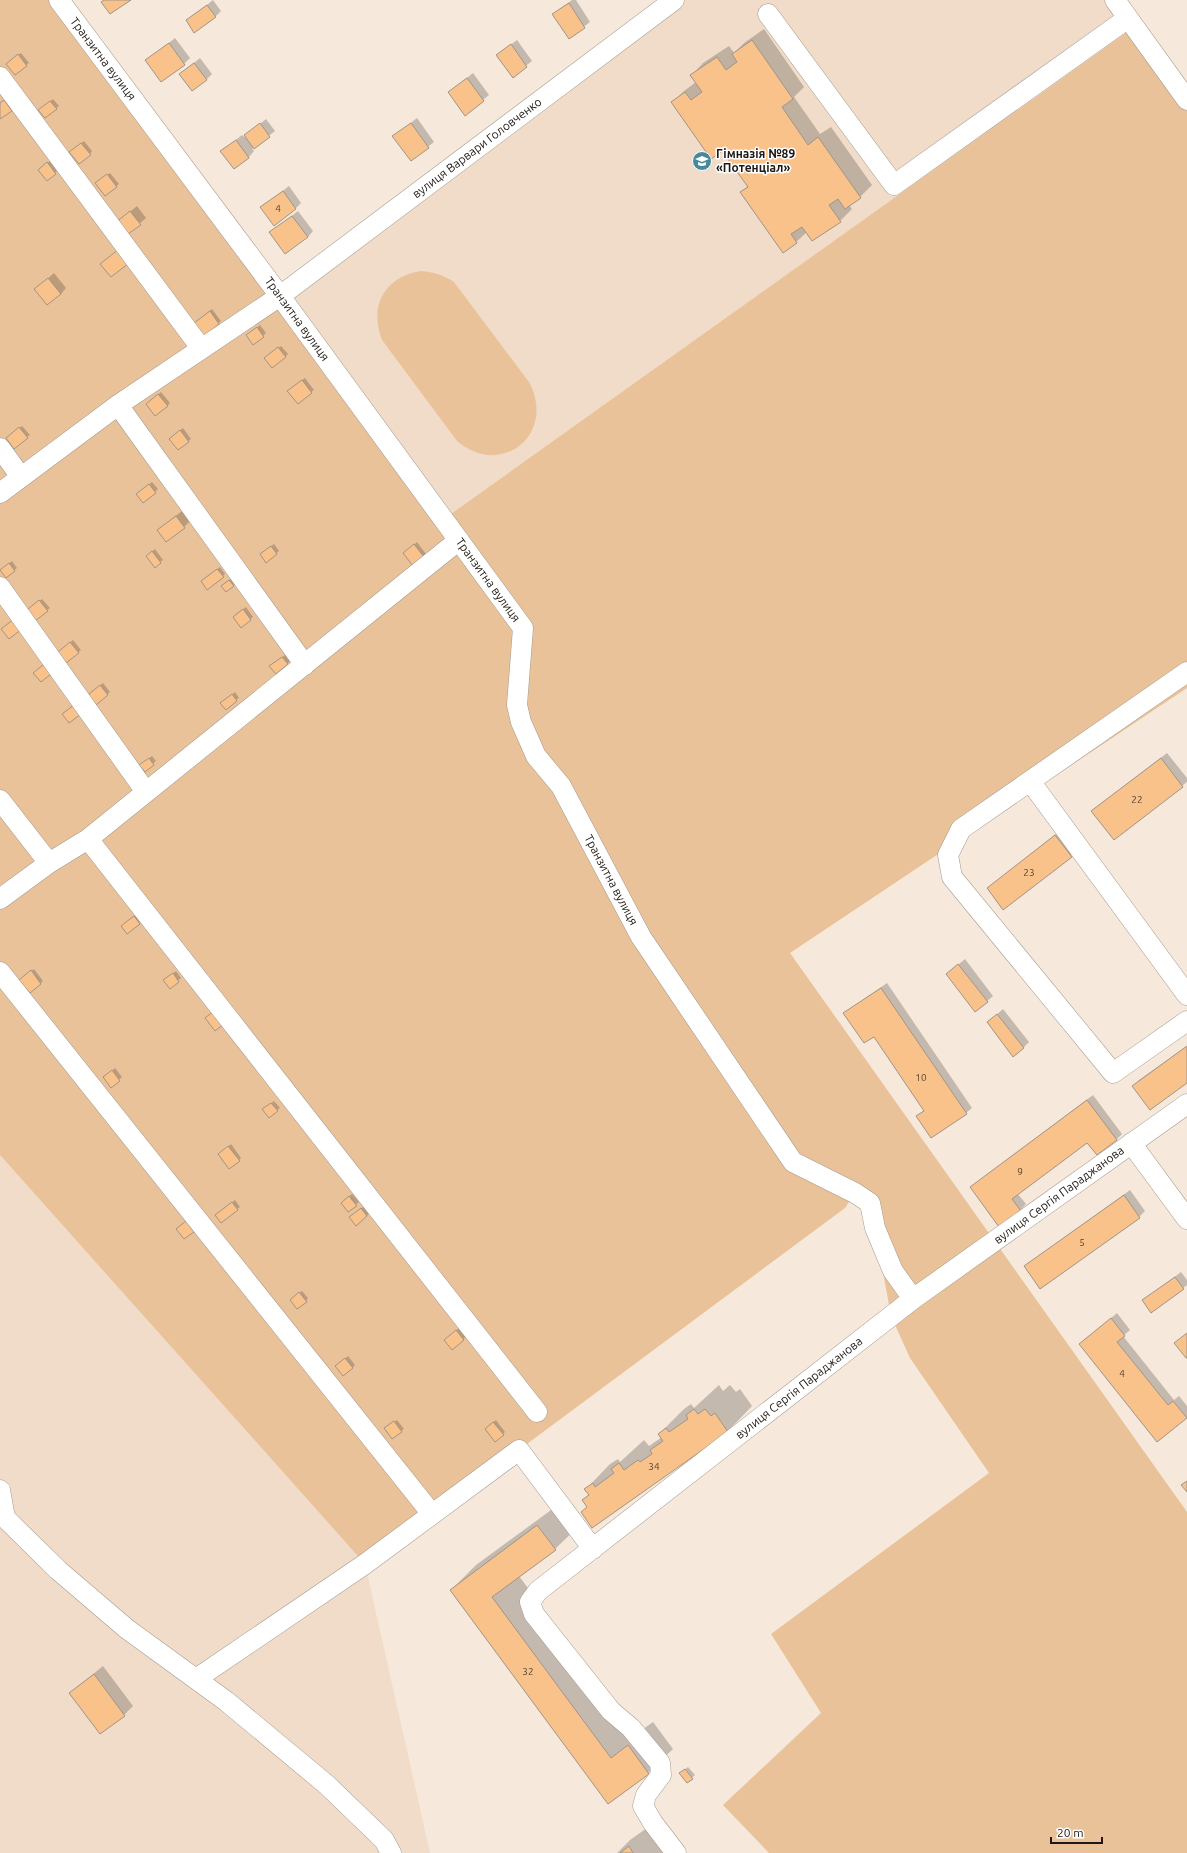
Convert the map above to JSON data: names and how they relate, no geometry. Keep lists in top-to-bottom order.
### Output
{
  "streets": {
    "street": ["Транзитна вулиця", "вулиця Варвари Головченко", "вулиця Сергія Параджанова"]
  },
  "crossings": [
    ["Транзитна вулиця", "вулиця Варвари Головченко"],
    ["Транзитна вулиця", "вулиця Сергія Параджанова"]
  ],
  "places": {
    "school or university": ["Гімназія №89 «Потенціал»"]
  },
  "house_numbers": [
    "4",
    "22",
    "23",
    "10",
    "9",
    "5",
    "4",
    "34",
    "32"
  ],
  "scale_bar": "20 m"
}
